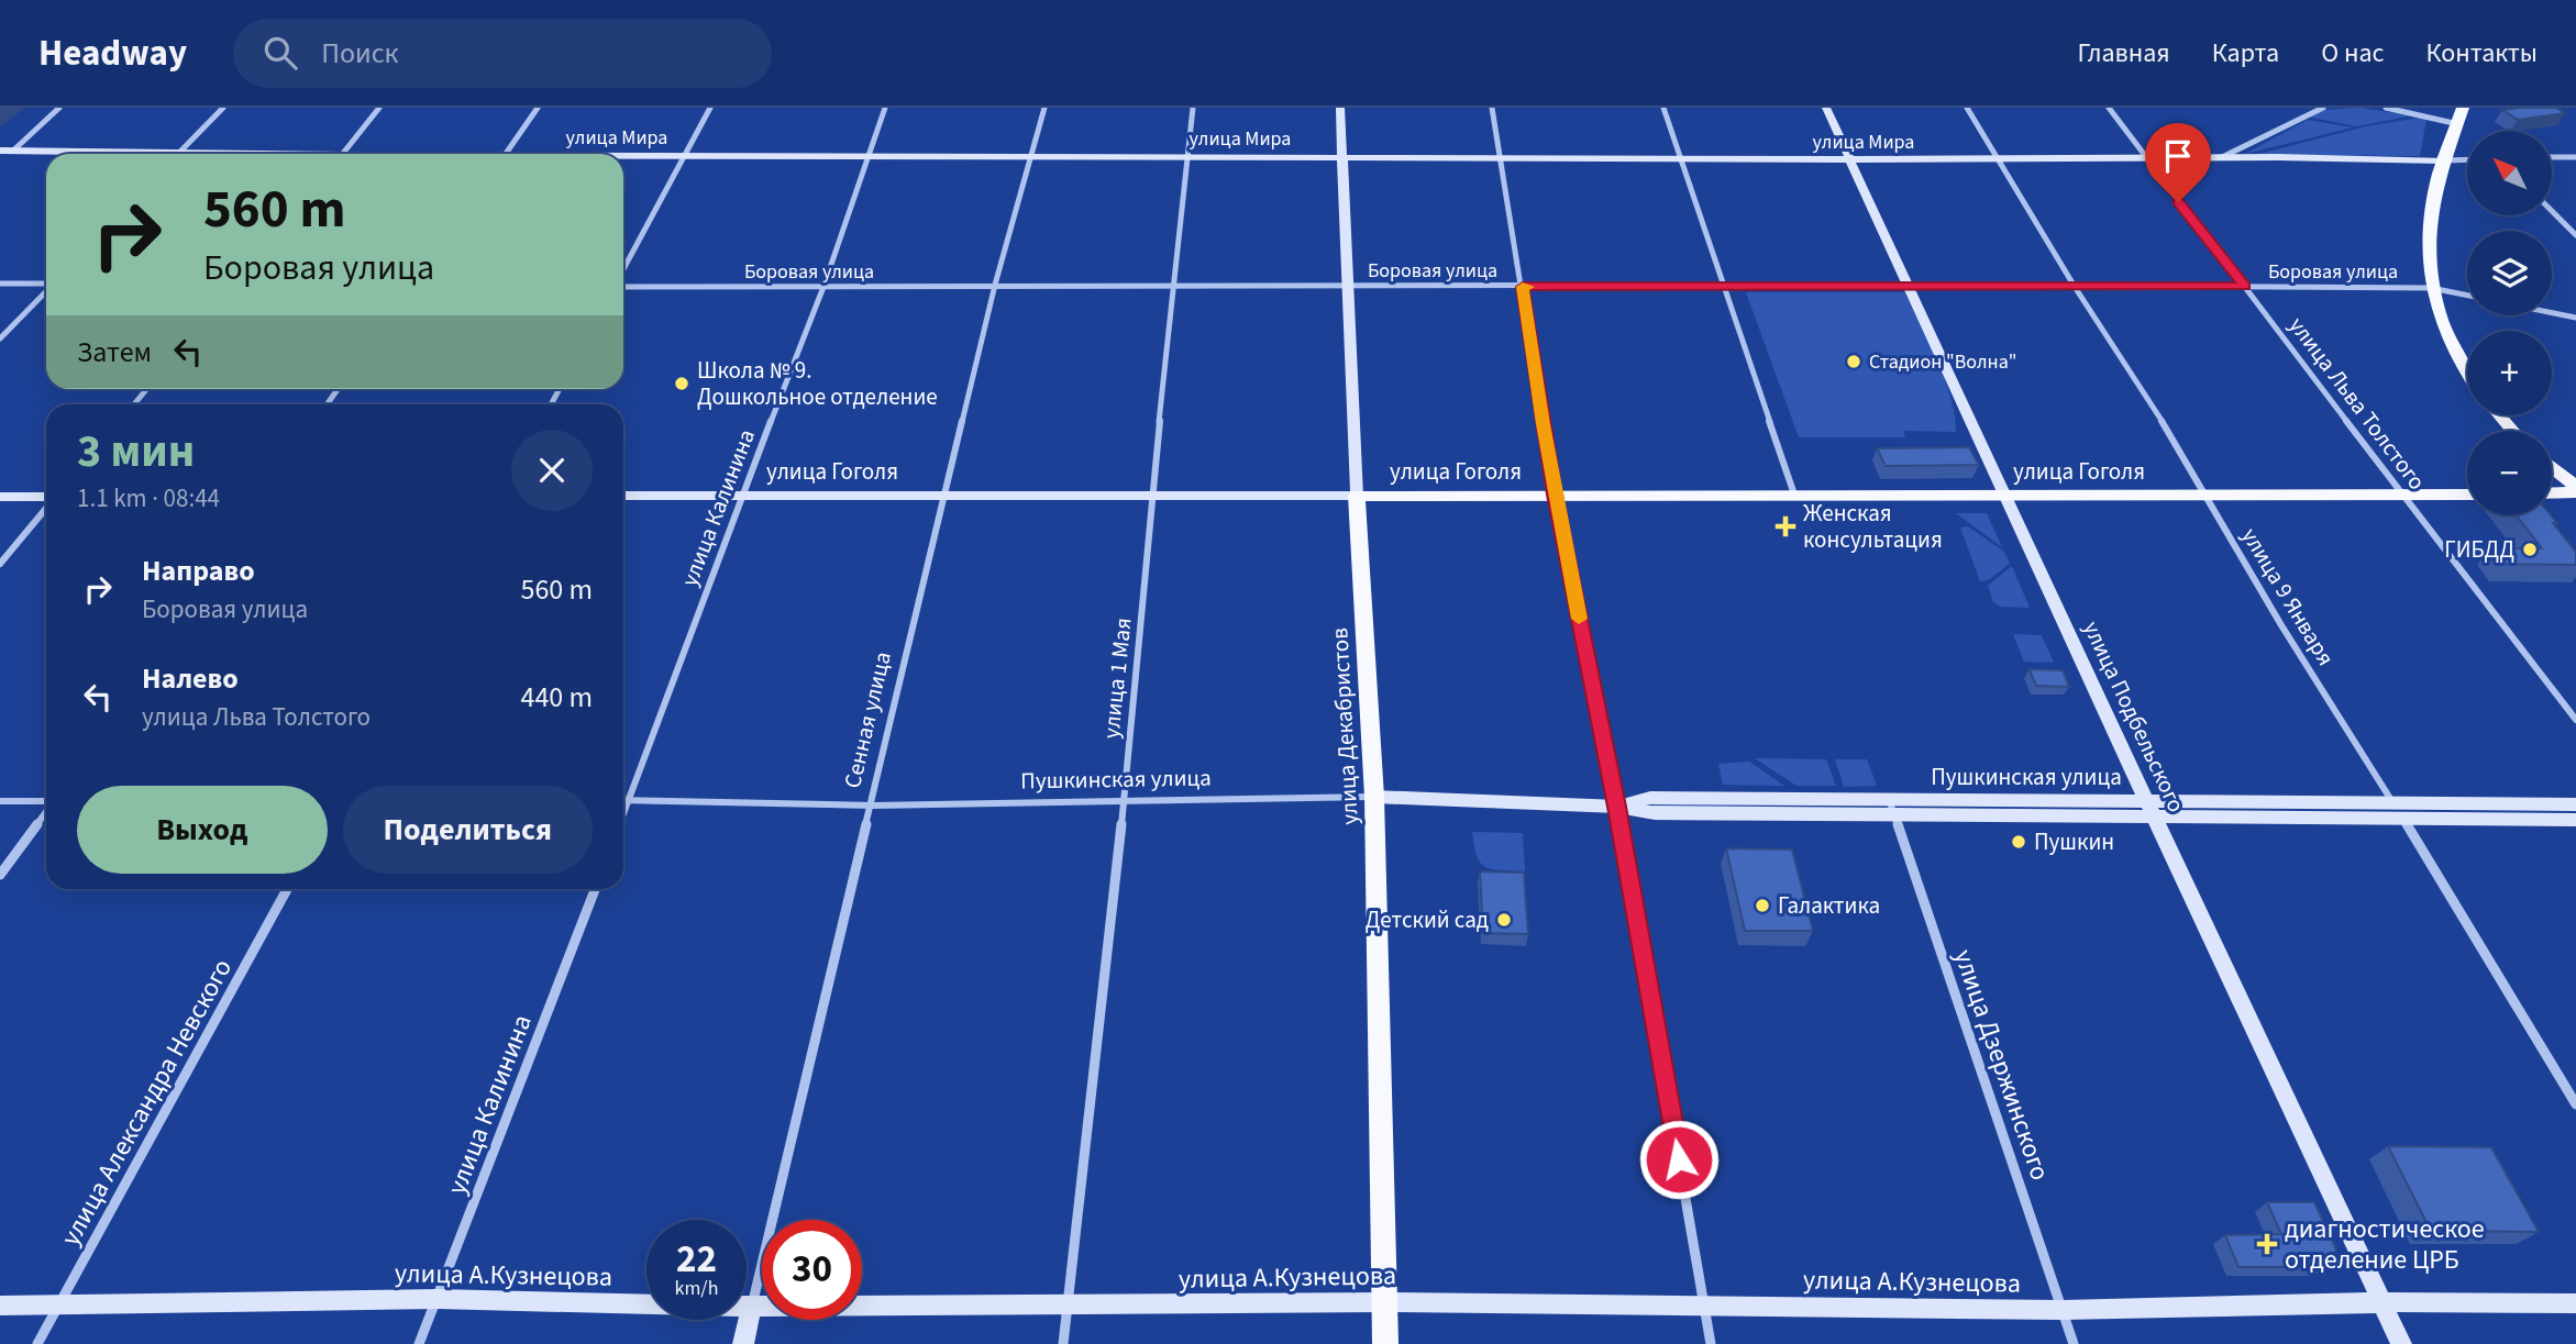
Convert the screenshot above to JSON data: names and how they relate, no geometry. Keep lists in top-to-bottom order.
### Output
{
  "streets": {
    "main road": [
      "улица Мира",
      "улица Гоголя",
      "улица Подбельского",
      "Сенная улица",
      "улица Декабристов",
      "Пушкинская улица",
      "улица А.Кузнецова"
    ],
    "street": [
      "Боровая улица",
      "улица Льва Толстого",
      "улица Калинина",
      "улица 9 Января",
      "улица 1 Мая",
      "улица Дзержинского",
      "улица Александра Невского"
    ]
  },
  "crossings": [
    ["улица Мира", "улица Льва Толстого"],
    ["улица Мира", "улица Калинина"],
    ["улица Мира", "улица 9 Января"],
    ["улица Мира", "улица 1 Мая"],
    ["улица Мира", "улица Подбельского"],
    ["улица Мира", "Сенная улица"],
    ["улица Мира", "улица Декабристов"],
    ["Боровая улица", "улица Льва Толстого"],
    ["Боровая улица", "улица Калинина"],
    ["Боровая улица", "улица 9 Января"],
    ["Боровая улица", "улица 1 Мая"],
    ["Боровая улица", "улица Подбельского"],
    ["Боровая улица", "Сенная улица"],
    ["Боровая улица", "улица Декабристов"],
    ["улица Льва Толстого", "улица Гоголя"],
    ["улица Гоголя", "улица Калинина"],
    ["улица Гоголя", "улица 9 Января"],
    ["улица Гоголя", "улица 1 Мая"],
    ["улица Гоголя", "улица Подбельского"],
    ["улица Гоголя", "Сенная улица"],
    ["улица Гоголя", "улица Декабристов"],
    ["улица Калинина", "Пушкинская улица"],
    ["улица Калинина", "улица А.Кузнецова"],
    ["улица 9 Января", "Пушкинская улица"],
    ["улица 1 Мая", "Пушкинская улица"],
    ["улица 1 Мая", "улица А.Кузнецова"],
    ["улица Подбельского", "Пушкинская улица"],
    ["улица Подбельского", "улица А.Кузнецова"],
    ["Сенная улица", "Пушкинская улица"],
    ["Сенная улица", "улица А.Кузнецова"],
    ["улица Декабристов", "Пушкинская улица"],
    ["улица Декабристов", "улица А.Кузнецова"],
    ["Пушкинская улица", "улица Дзержинского"],
    ["улица Дзержинского", "улица А.Кузнецова"],
    ["улица Александра Невского", "улица А.Кузнецова"]
  ],
  "places": {
    "other": [
      "Стадион \"Волна\"",
      "Школа № 9. Дошкольное отделение",
      "ГИБДД",
      "Пушкин",
      "Галактика",
      "Детский сад"
    ],
    "health": ["Женская консультация", "диагностическое отделение ЦРБ"]
  },
  "north": "top left",
  "page": {
    "header": "Headway",
    "search": "Поиск",
    "nav": [
      "Главная",
      "Карта",
      "О нас",
      "Контакты"
    ],
    "map_buttons": ["+", "−"],
    "turn": ["560 m", "Боровая улица"],
    "then": "Затем",
    "heading": ["3 мин", "1.1 km · 08:44"],
    "list": [
      {
        "name": "Направо",
        "note": "Боровая улица",
        "value": "560 m"
      },
      {
        "name": "Налево",
        "note": "улица Льва Толстого",
        "value": "440 m"
      }
    ],
    "buttons": ["Выход", "Поделиться"],
    "speed": "22 km/h",
    "limit": "30"
  }
}
